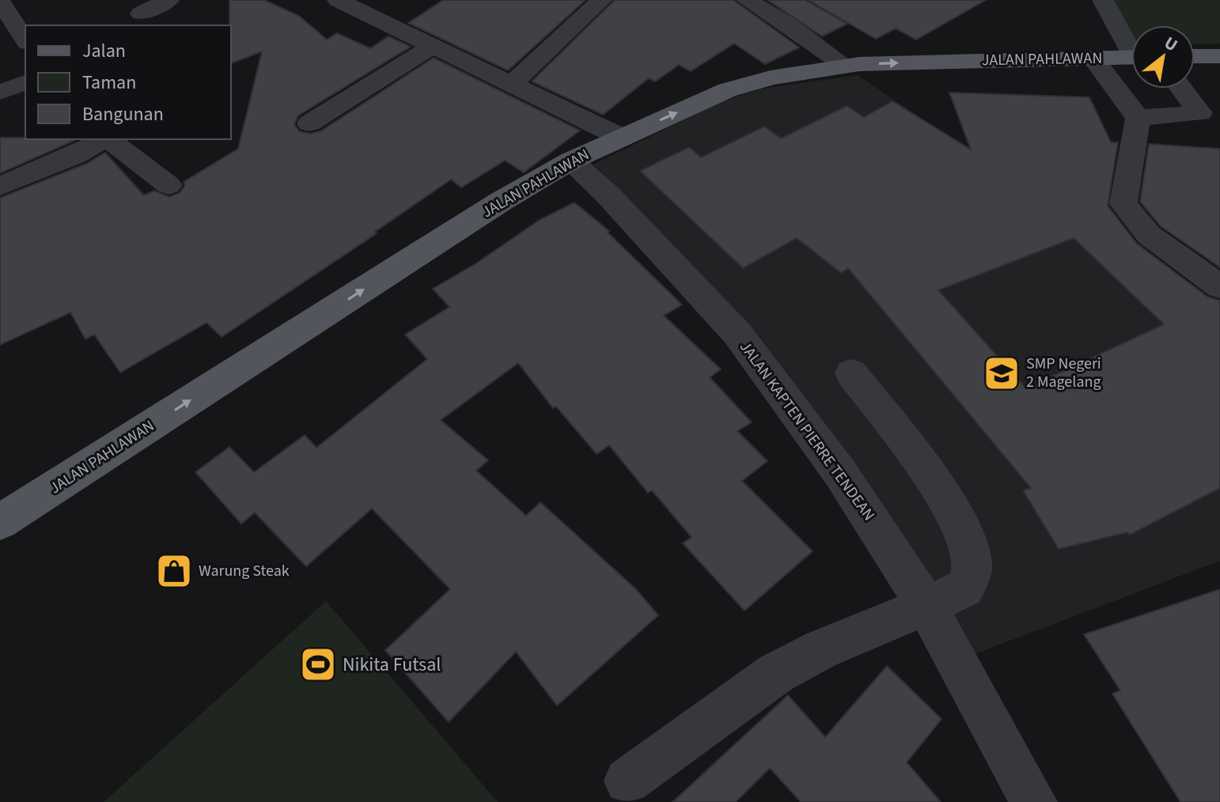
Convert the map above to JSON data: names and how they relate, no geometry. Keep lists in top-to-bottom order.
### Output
{
  "streets": {
    "main road": ["JALAN PAHLAWAN"],
    "street": ["JALAN KAPTEN PIERRE TENDEAN"]
  },
  "crossings": [
    ["JALAN PAHLAWAN", "JALAN KAPTEN PIERRE TENDEAN"]
  ],
  "one_way": ["JALAN PAHLAWAN"],
  "places": {
    "school or university": ["SMP Negeri 2 Magelang"],
    "shop": ["Warung Steak"],
    "sports": ["Nikita Futsal"]
  },
  "legend": ["Jalan", "Taman", "Bangunan"],
  "north": "top right"
}
